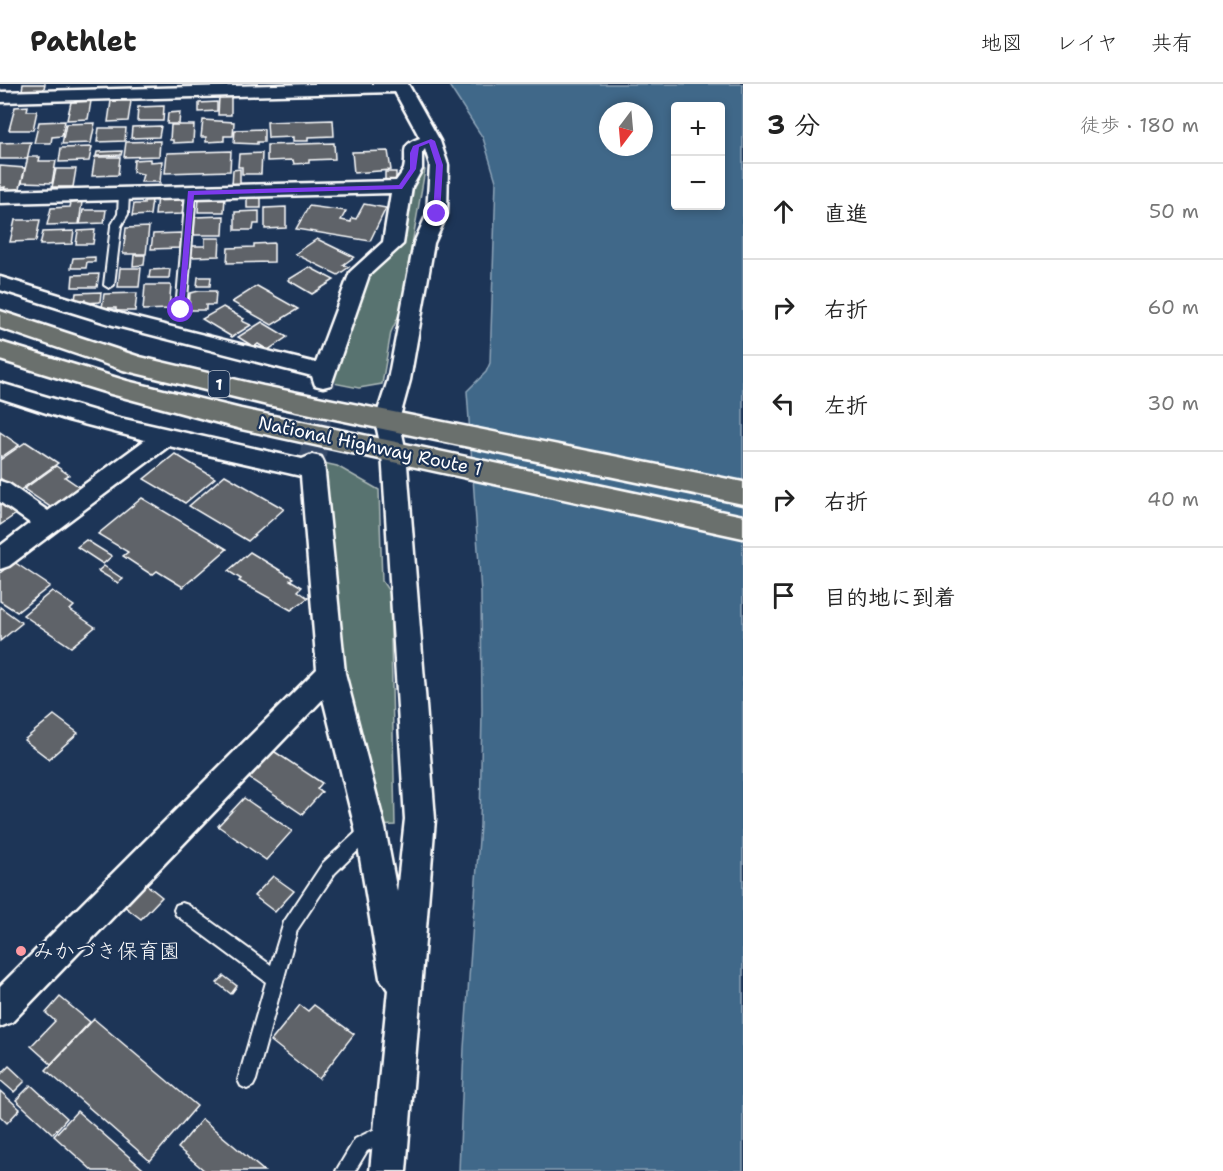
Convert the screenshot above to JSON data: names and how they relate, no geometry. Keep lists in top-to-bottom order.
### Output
{
  "streets": {
    "highway": ["1", "National Highway Route 1"]
  },
  "places": ["みかづき保育園"],
  "north": "bottom",
  "page": {
    "header": "Pathlet",
    "nav": ["地図", "レイヤ", "共有"],
    "heading": ["3 分", "徒歩 · 180 m"],
    "map_buttons": ["+", "−"],
    "list": [
      ["直進", "50 m"],
      ["右折", "60 m"],
      ["左折", "30 m"],
      ["右折", "40 m"],
      "目的地に到着"
    ]
  }
}
